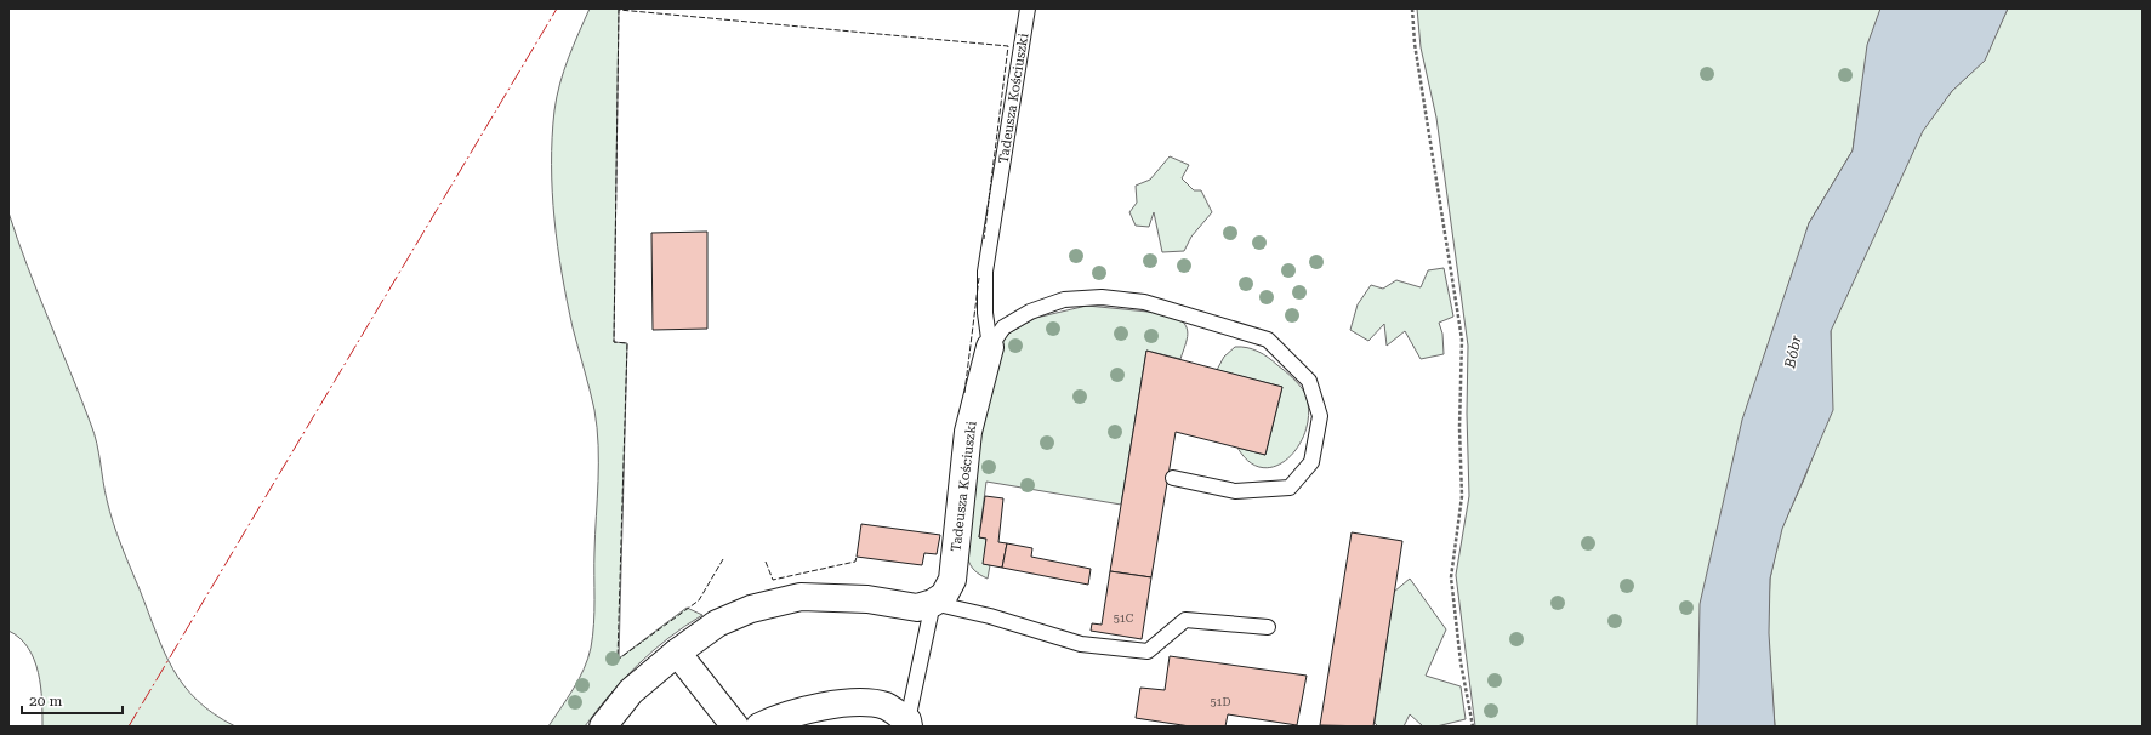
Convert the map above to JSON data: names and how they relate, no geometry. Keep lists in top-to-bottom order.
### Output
{
  "streets": {
    "street": ["Tadeusza Kościuszki"]
  },
  "water": ["Bóbr"],
  "house_numbers": ["51C", "51D"],
  "scale_bar": "20 m"
}
